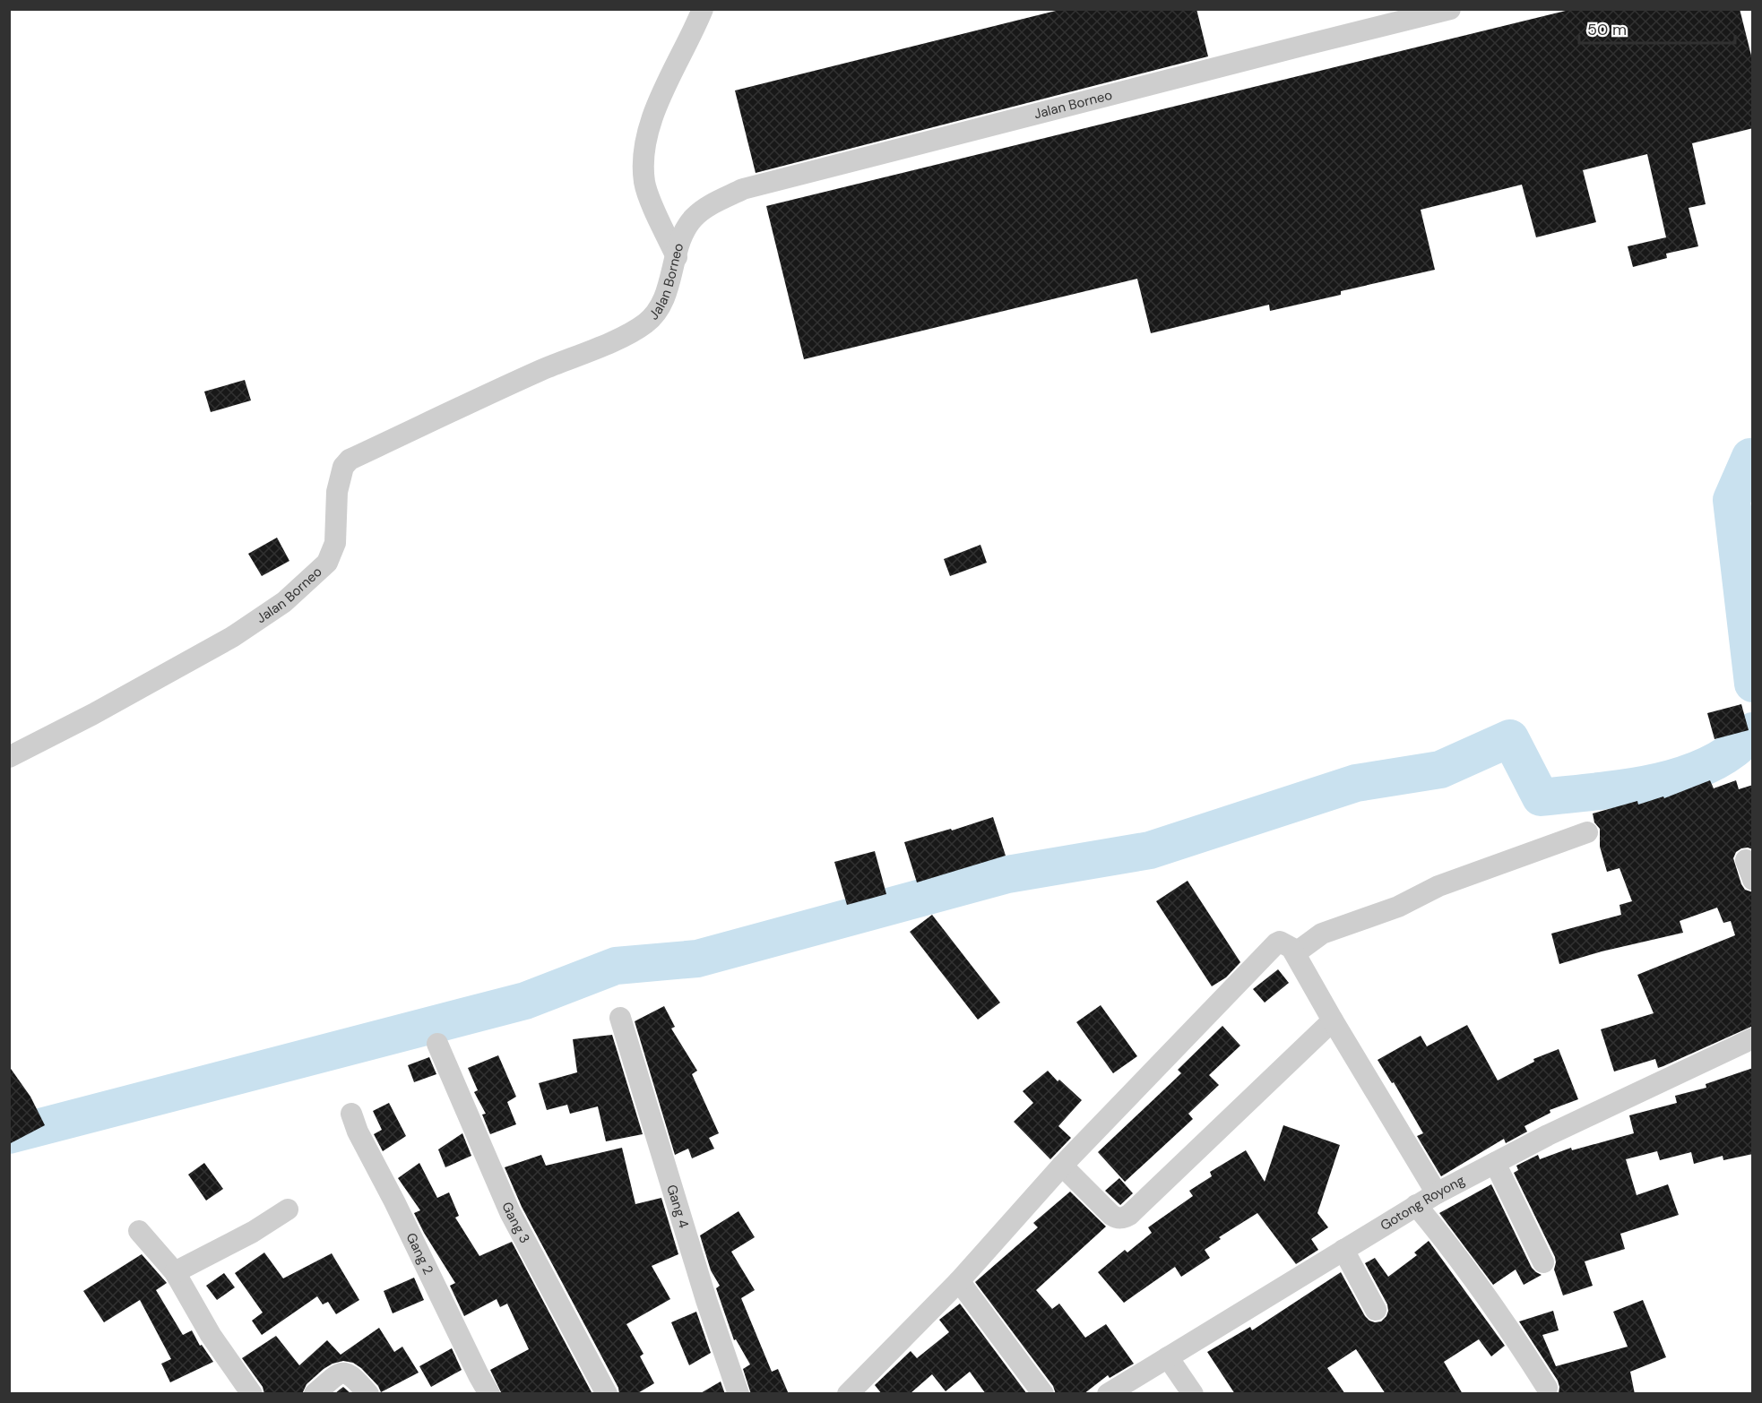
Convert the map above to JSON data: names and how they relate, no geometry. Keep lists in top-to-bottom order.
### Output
{
  "streets": {
    "street": [
      "Jalan Borneo",
      "Gotong Royong",
      "Gang 4",
      "Gang 3",
      "Gang 2"
    ]
  },
  "scale_bar": "50 m"
}
